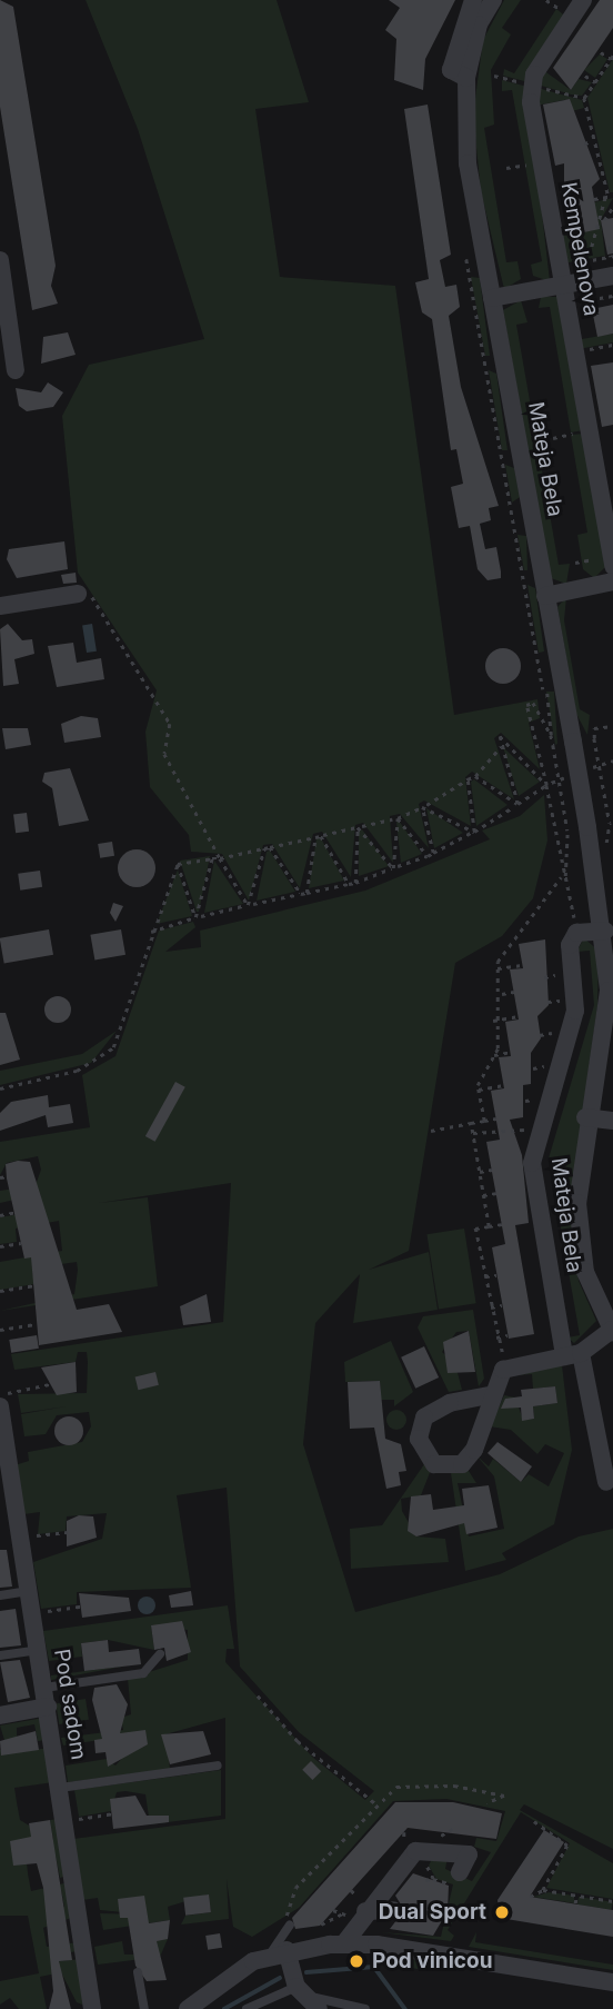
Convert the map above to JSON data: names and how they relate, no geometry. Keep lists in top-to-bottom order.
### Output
{
  "streets": {
    "street": ["Kempelenova", "Mateja Bela", "Pod sadom"]
  },
  "places": ["Dual Sport", "Pod vinicou"]
}
